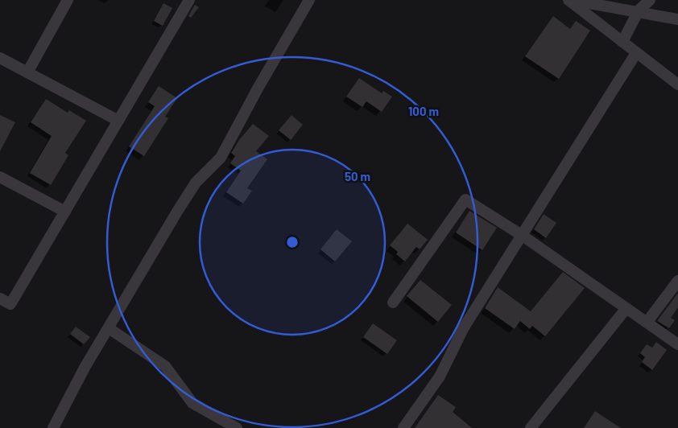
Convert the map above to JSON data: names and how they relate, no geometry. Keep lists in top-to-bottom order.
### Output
{
  "rings": ["100 m", "50 m"]
}
